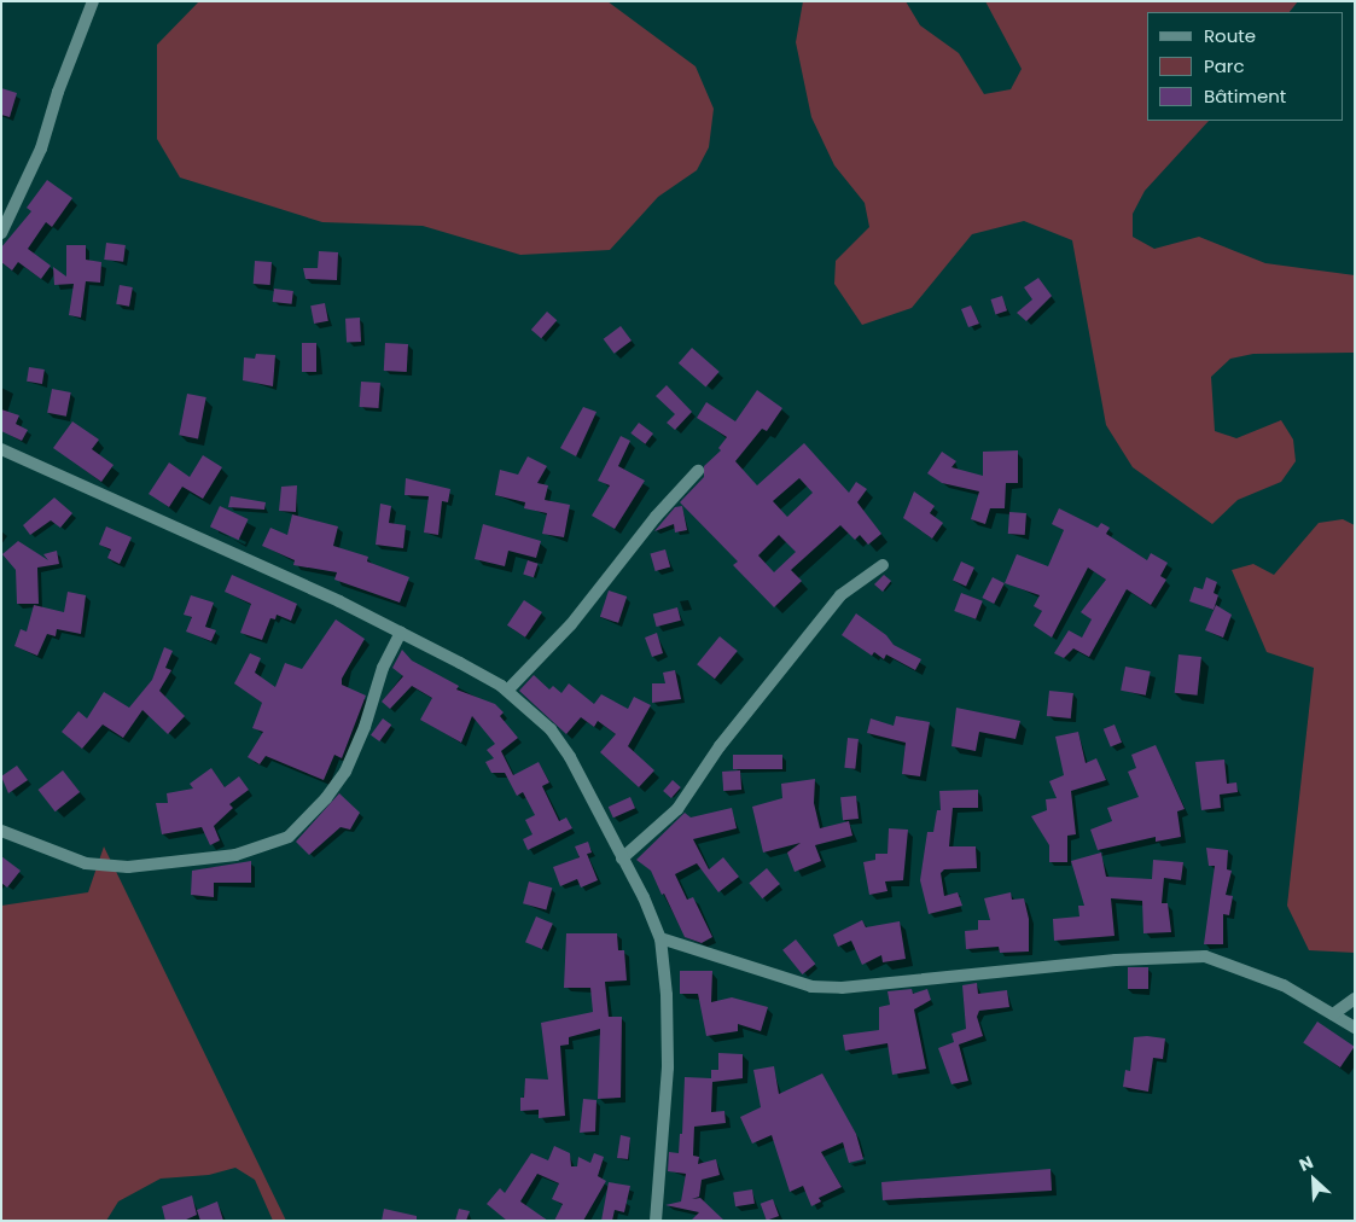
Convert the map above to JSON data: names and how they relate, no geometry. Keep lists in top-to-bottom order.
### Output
{
  "legend": ["Route", "Parc", "Bâtiment"],
  "north": "top left"
}
